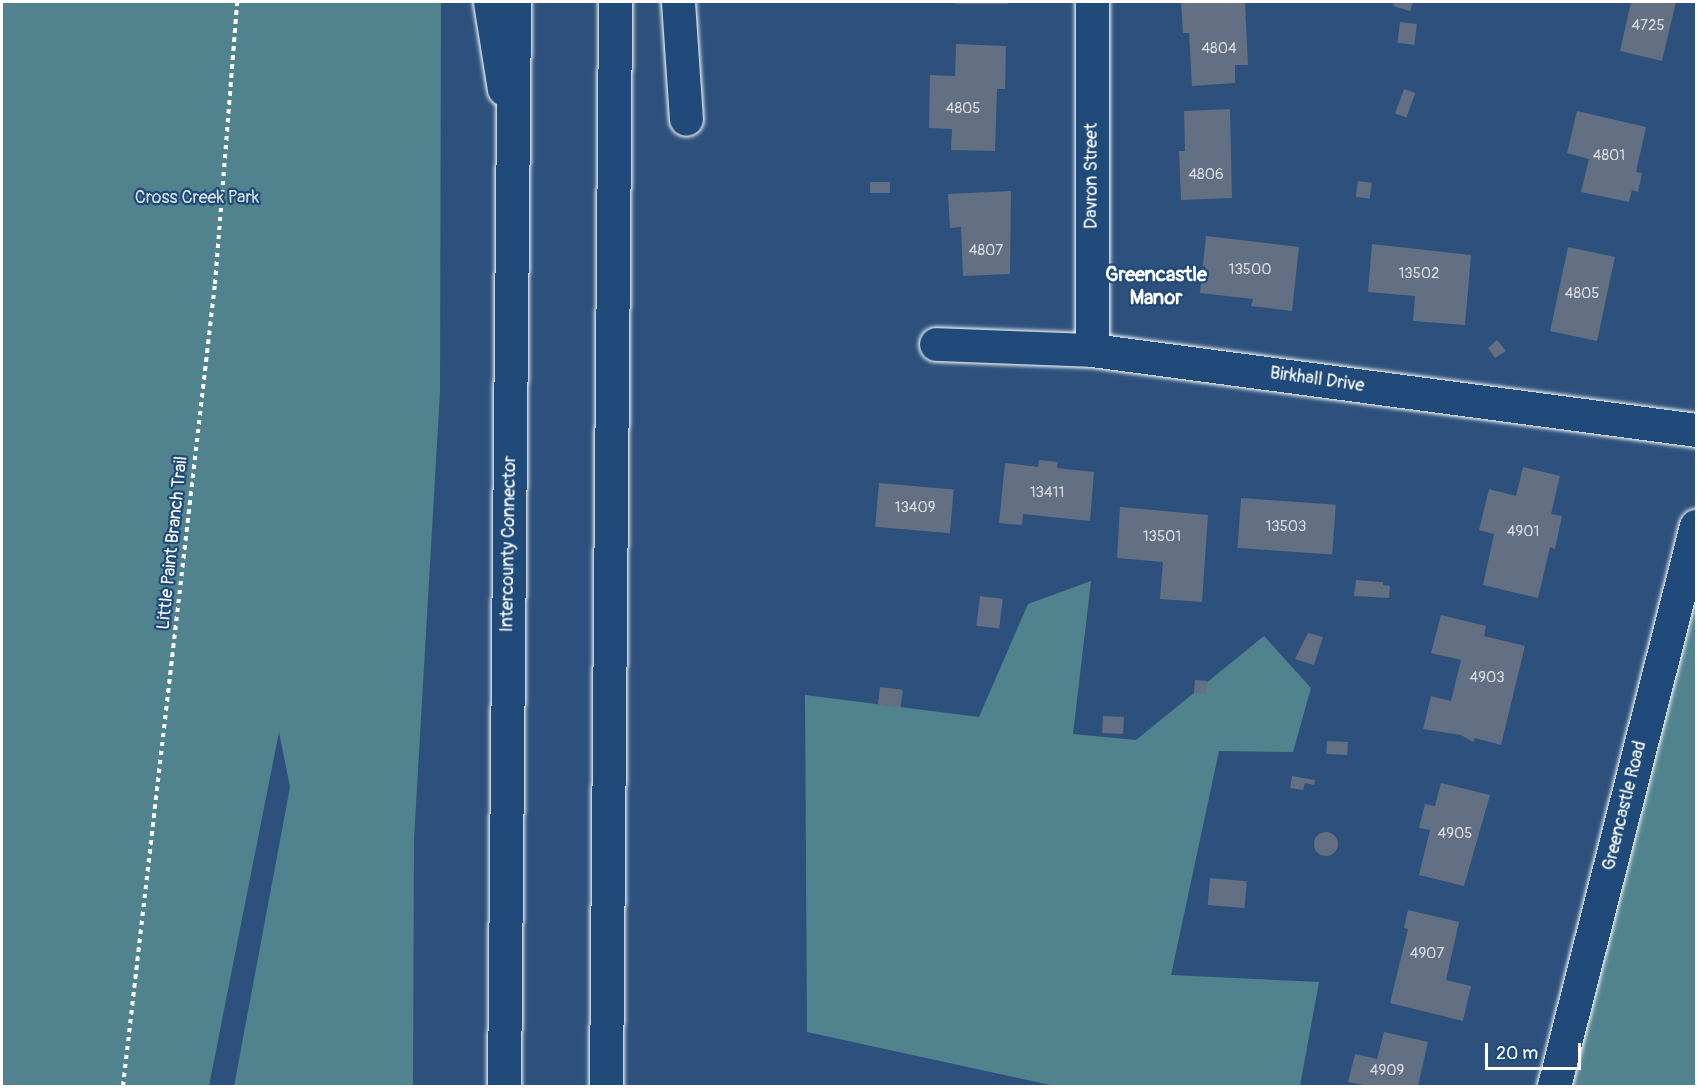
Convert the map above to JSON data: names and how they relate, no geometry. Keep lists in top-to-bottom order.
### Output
{
  "streets": {
    "main road": [
      "Davron Street",
      "Birkhall Drive",
      "Intercounty Connector",
      "Greencastle Road"
    ],
    "path": ["Little Paint Branch Trail"]
  },
  "crossings": [
    ["Davron Street", "Birkhall Drive"]
  ],
  "districts": ["Greencastle Manor"],
  "parks": ["Cross Creek Park"],
  "house_numbers": [
    "4725",
    "4804",
    "4805",
    "4801",
    "4806",
    "4807",
    "13500",
    "13502",
    "4805",
    "13411",
    "13409",
    "13503",
    "4901",
    "13501",
    "4903",
    "4905",
    "4907",
    "4909"
  ],
  "scale_bar": "20 m"
}
